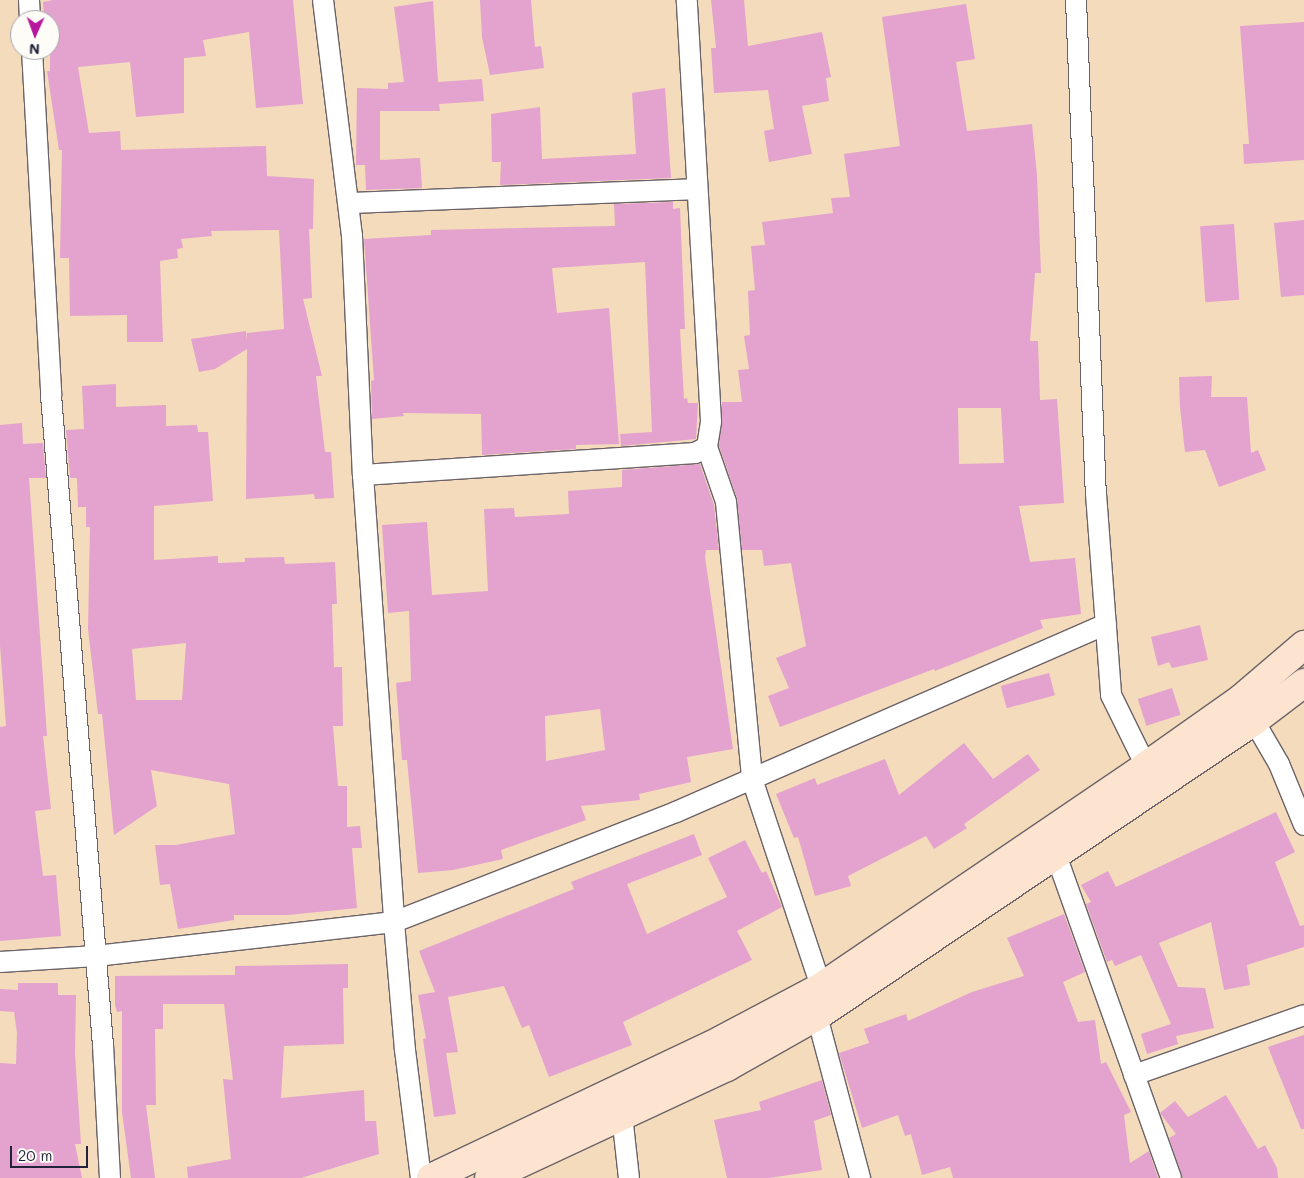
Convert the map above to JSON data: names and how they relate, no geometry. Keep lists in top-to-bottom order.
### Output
{
  "scale_bar": "20 m",
  "north": "bottom"
}
